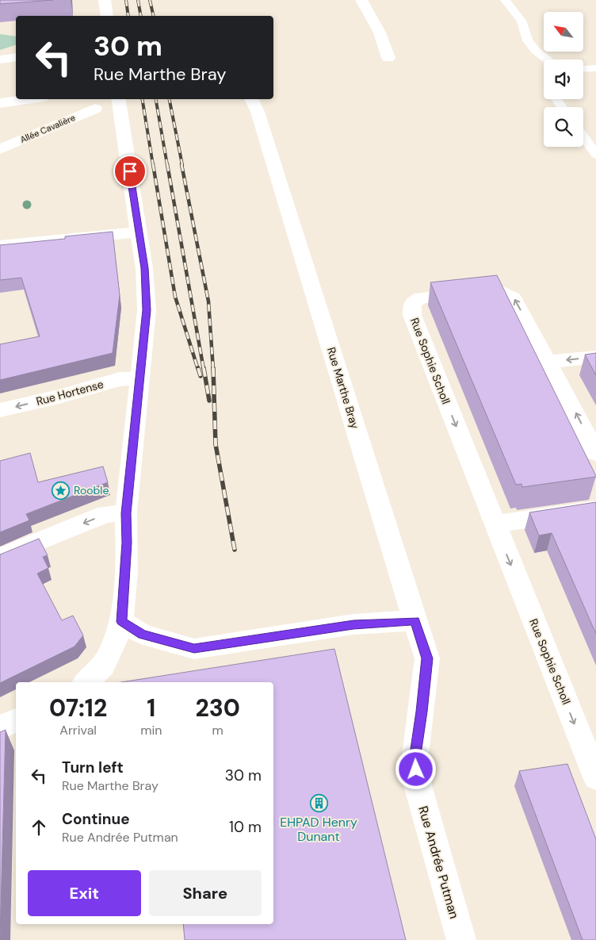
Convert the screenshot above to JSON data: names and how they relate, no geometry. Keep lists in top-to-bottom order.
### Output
{
  "streets": {
    "street": [
      "Allée Cavalière",
      "Rue Sophie Scholl",
      "Rue Marthe Bray",
      "Rue Hortense",
      "Rue Andrée Putman"
    ]
  },
  "crossings": [
    ["Rue Marthe Bray", "Rue Andrée Putman"]
  ],
  "places": {
    "place": ["Rooble"],
    "building": ["EHPAD Henry Dunant"]
  },
  "north": "top left",
  "page": {
    "turn": ["30 m", "Rue Marthe Bray"],
    "eta": [
      "07:12",
      "Arrival",
      "1",
      "min",
      "230",
      "m"
    ],
    "list": [
      {
        "name": "Turn left",
        "note": "Rue Marthe Bray",
        "value": "30 m"
      },
      {
        "name": "Continue",
        "note": "Rue Andrée Putman",
        "value": "10 m"
      }
    ],
    "buttons": ["Exit", "Share"]
  }
}
